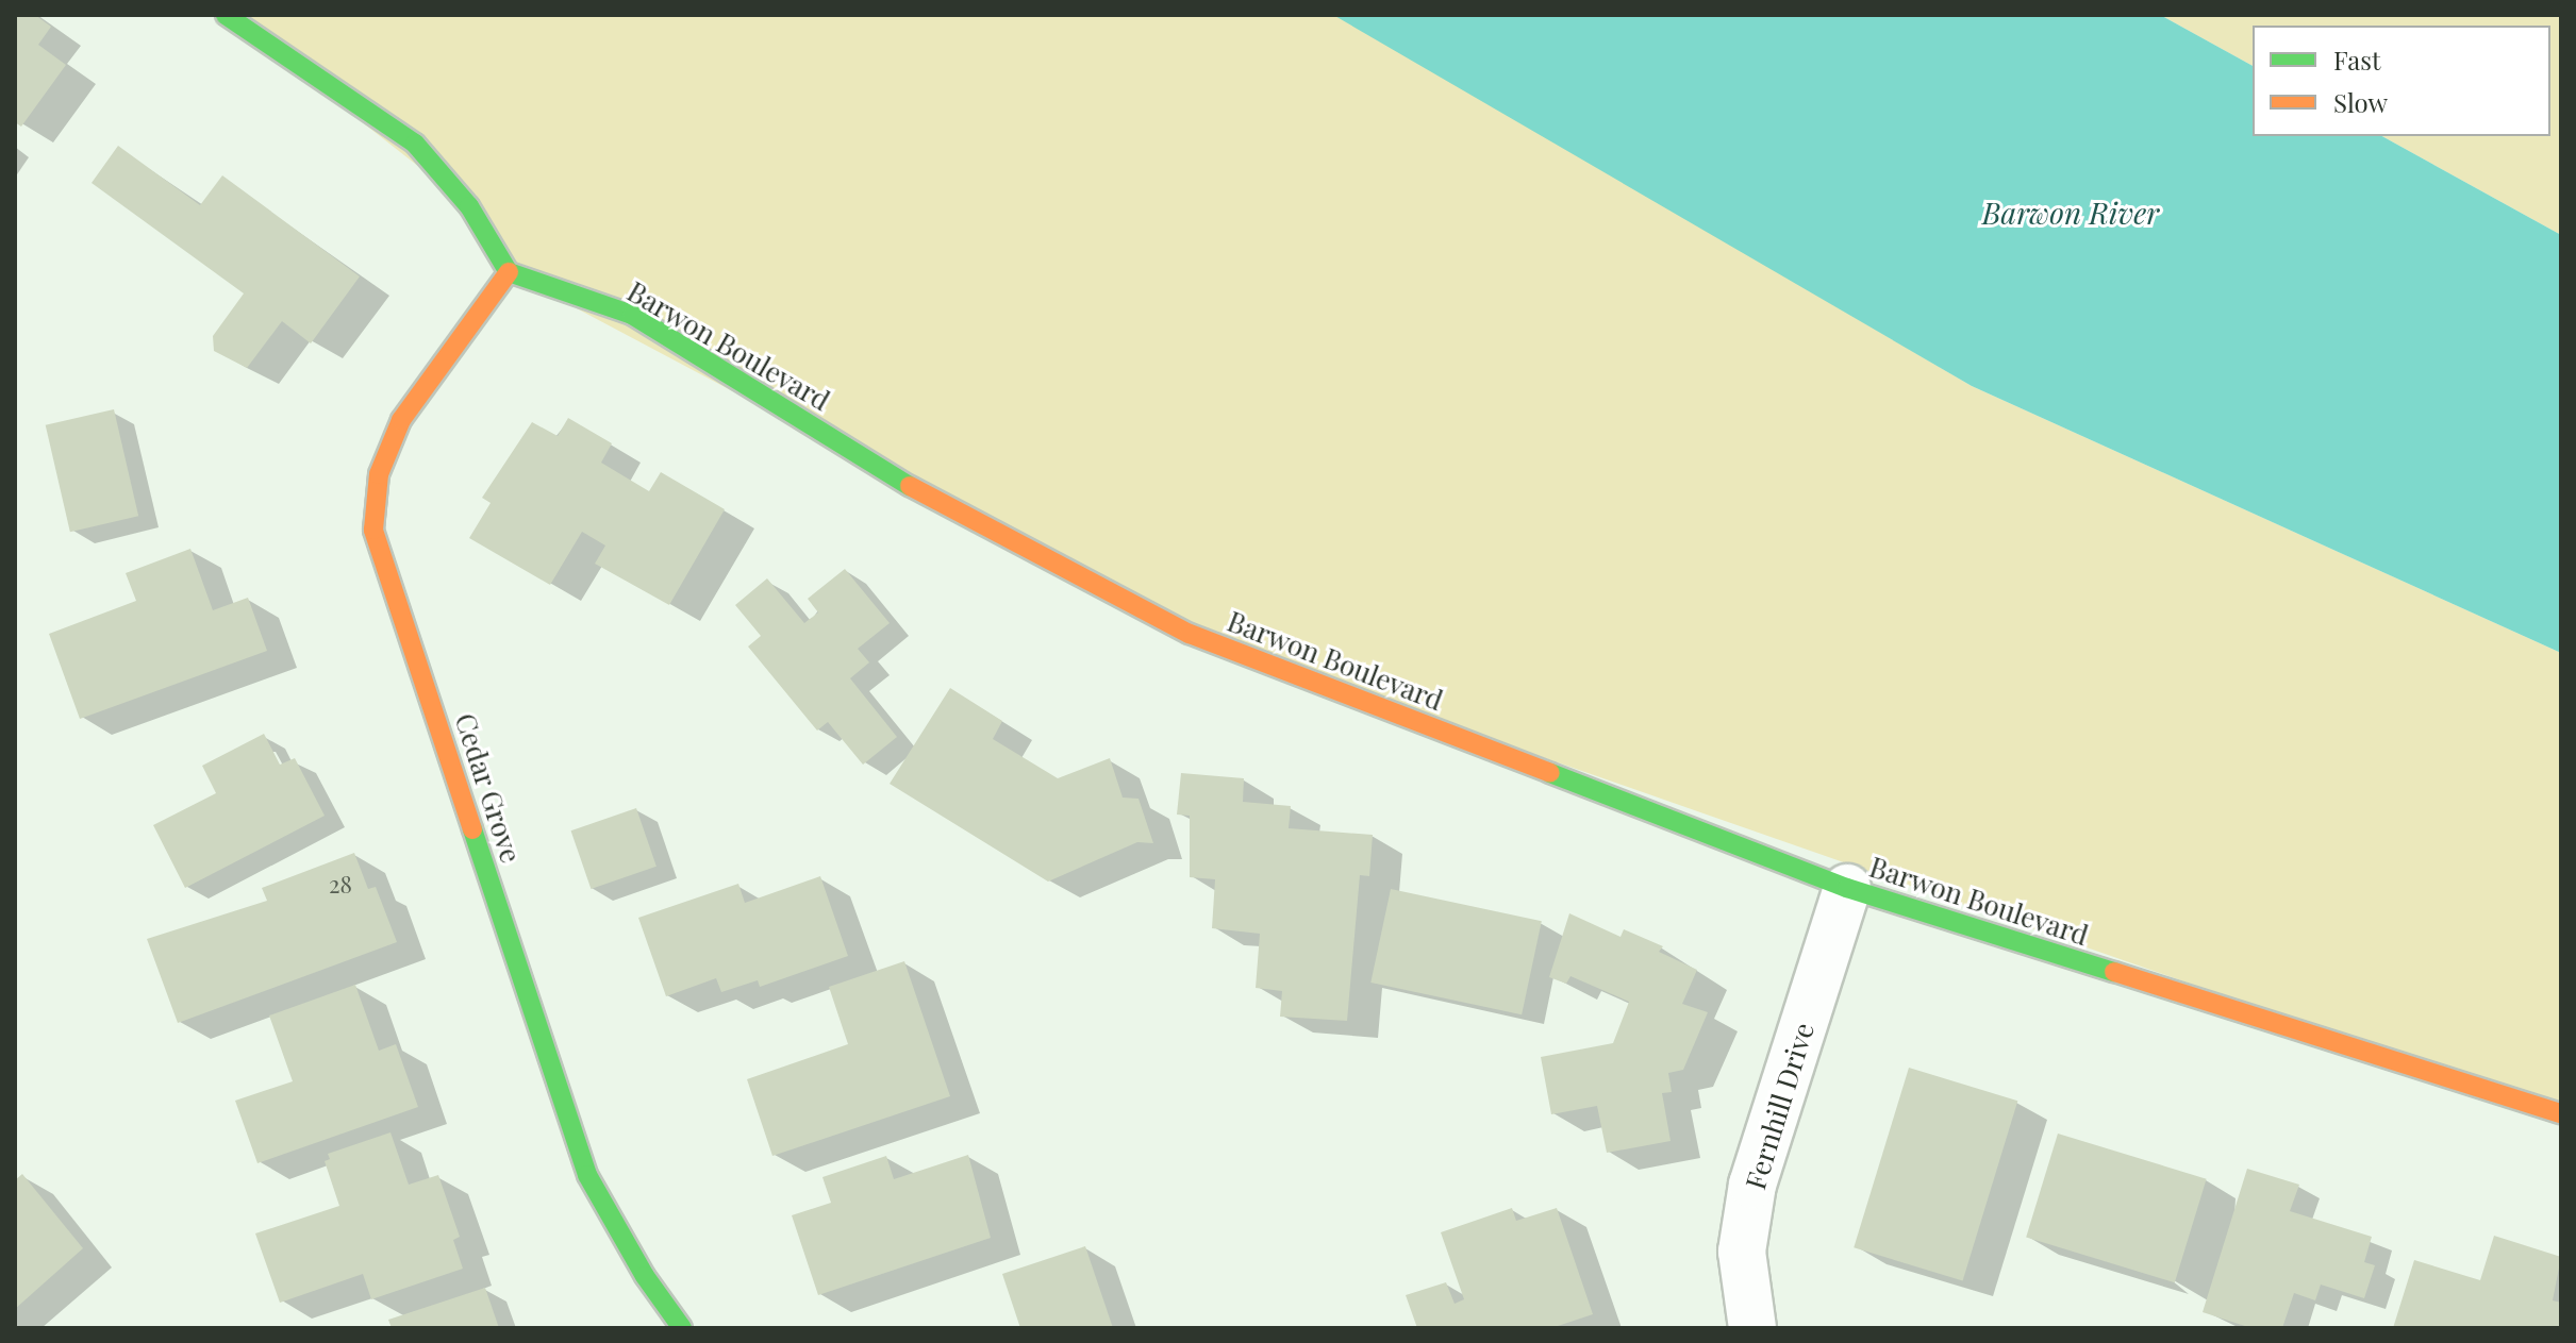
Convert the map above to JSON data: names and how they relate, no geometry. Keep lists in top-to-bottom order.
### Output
{
  "streets": {
    "street": ["Barwon Boulevard", "Cedar Grove", "Fernhill Drive"]
  },
  "crossings": [
    ["Barwon Boulevard", "Cedar Grove"],
    ["Barwon Boulevard", "Fernhill Drive"]
  ],
  "water": ["Barwon River"],
  "house_numbers": ["28"],
  "legend": ["Fast", "Slow"]
}
